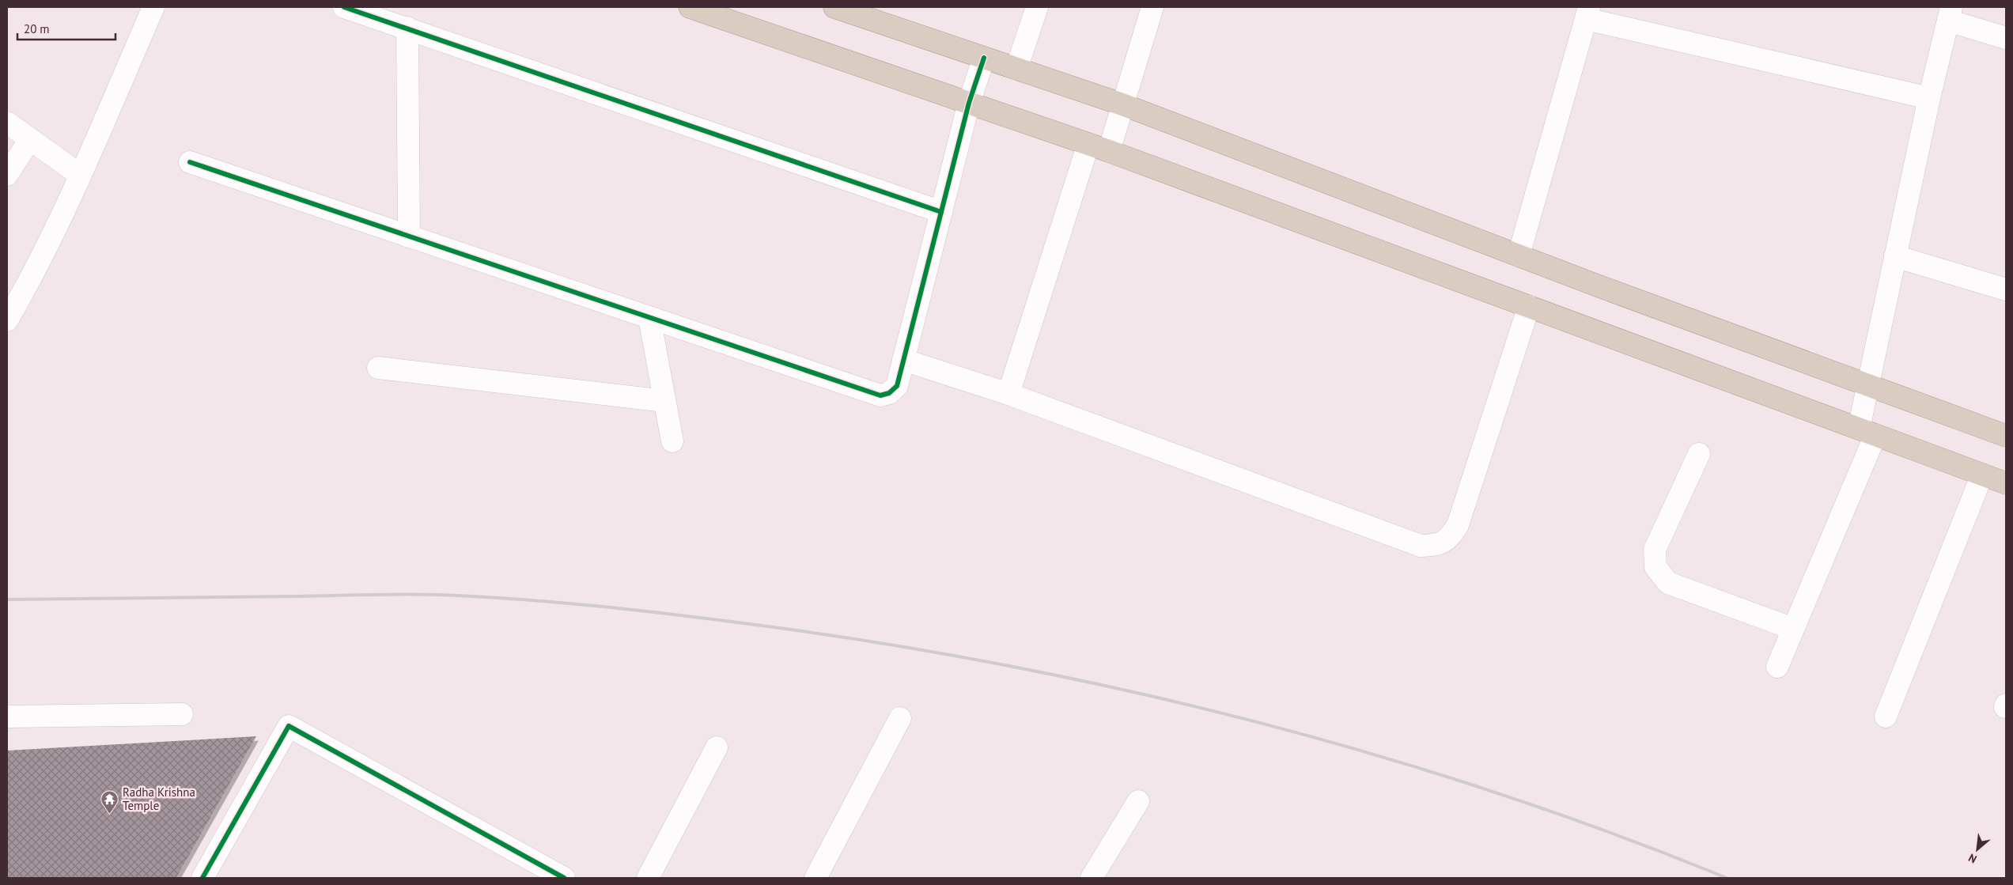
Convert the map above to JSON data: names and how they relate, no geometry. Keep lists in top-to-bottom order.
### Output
{
  "places": {
    "temple": ["Radha Krishna Temple"]
  },
  "scale_bar": "20 m",
  "north": "bottom left"
}
